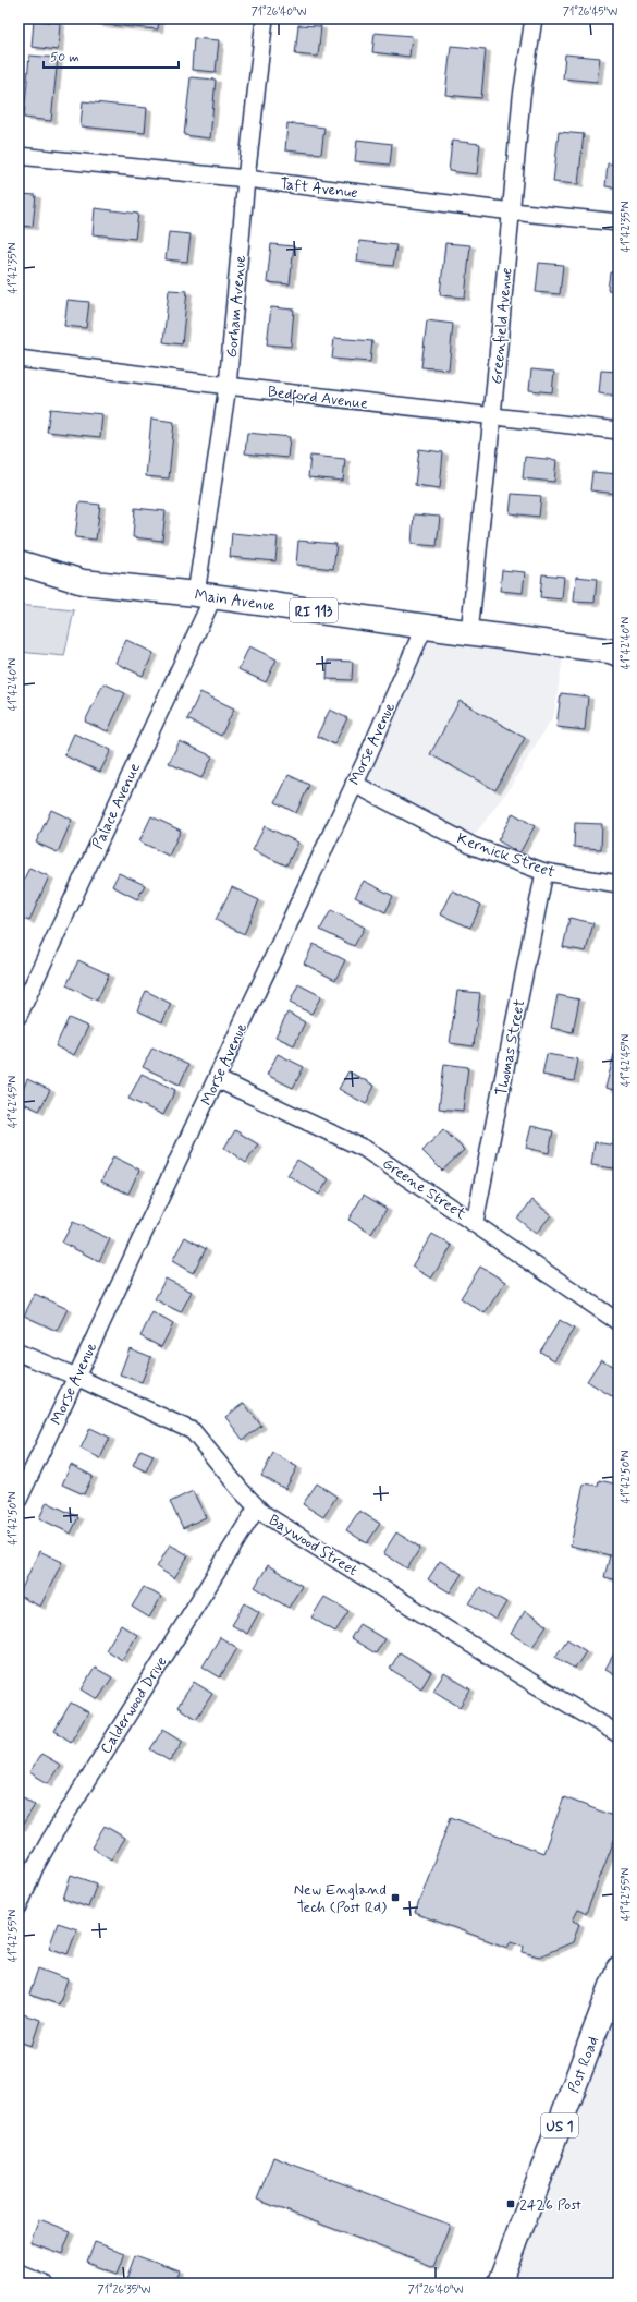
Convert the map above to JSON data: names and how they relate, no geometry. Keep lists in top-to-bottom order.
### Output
{
  "streets": {
    "main road": [
      "Main Avenue",
      "RI 113",
      "Post Road",
      "US 1"
    ],
    "street": [
      "Taft Avenue",
      "Gorham Avenue",
      "Greenfield Avenue",
      "Bedford Avenue",
      "Morse Avenue",
      "Palace Avenue",
      "Kernick Street",
      "Thomas Street",
      "Greene Street",
      "Baywood Street",
      "Calderwood Drive"
    ]
  },
  "crossings": [
    ["Taft Avenue", "Gorham Avenue"],
    ["Taft Avenue", "Greenfield Avenue"],
    ["Gorham Avenue", "Bedford Avenue"],
    ["Gorham Avenue", "Main Avenue"],
    ["Gorham Avenue", "Palace Avenue"],
    ["Greenfield Avenue", "Bedford Avenue"],
    ["Greenfield Avenue", "Main Avenue"],
    ["Main Avenue", "Morse Avenue"],
    ["Main Avenue", "Palace Avenue"],
    ["Morse Avenue", "Kernick Street"],
    ["Morse Avenue", "Greene Street"],
    ["Morse Avenue", "Baywood Street"],
    ["Kernick Street", "Thomas Street"],
    ["Thomas Street", "Greene Street"],
    ["Baywood Street", "Calderwood Drive"]
  ],
  "places": {
    "transit": ["New England Tech (Post Rd)", "2426 Post"]
  },
  "scale_bar": "50 m",
  "coordinates": [
    "71°26'40\"W",
    "71°26'45\"W",
    "41°42'35\"N",
    "41°42'40\"N",
    "41°42'45\"N",
    "41°42'50\"N",
    "41°42'55\"N",
    "71°26'35\"W"
  ]
}
